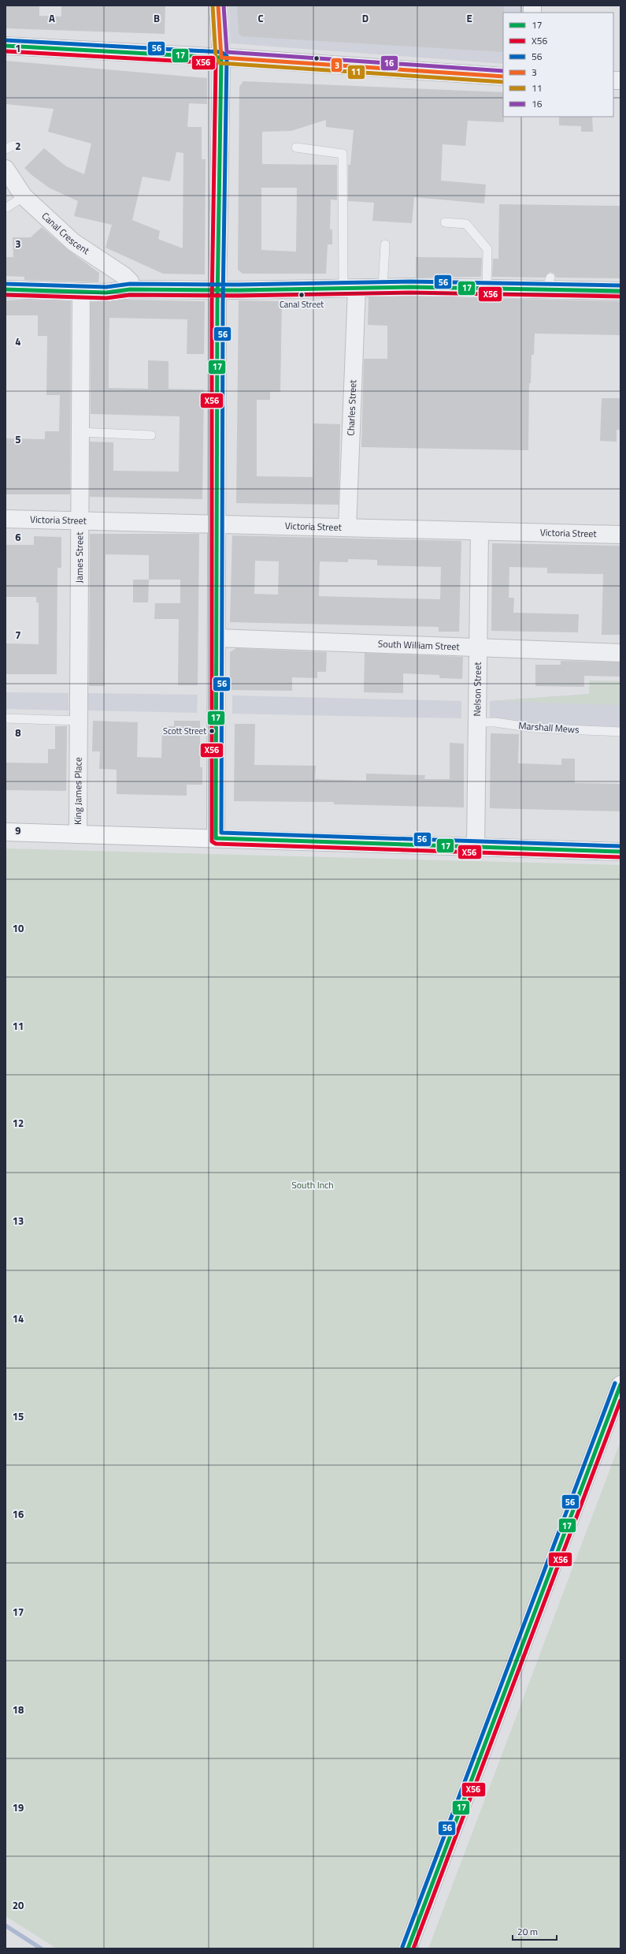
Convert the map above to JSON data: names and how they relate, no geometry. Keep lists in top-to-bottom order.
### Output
{
  "streets": {
    "main road": ["King James Place"],
    "street": [
      "Canal Crescent",
      "Charles Street",
      "Victoria Street",
      "James Street",
      "South William Street",
      "Nelson Street"
    ],
    "lane": ["Marshall Mews"]
  },
  "crossings": [
    ["Charles Street", "Victoria Street"],
    ["Victoria Street", "James Street"],
    ["Victoria Street", "Nelson Street"],
    ["James Street", "King James Place"],
    ["South William Street", "Nelson Street"],
    ["Nelson Street", "Marshall Mews"],
    ["Nelson Street", "King James Place"]
  ],
  "parks": ["South Inch"],
  "places": ["Canal Street", "Scott Street"],
  "lines": [
    "transit line 3",
    "transit line 11",
    "transit line 16",
    "transit line 56",
    "transit line 17",
    "transit line X56"
  ],
  "legend": [
    "17",
    "X56",
    "56",
    "3",
    "11",
    "16"
  ],
  "scale_bar": "20 m",
  "grid": {
    "columns": [
      "A",
      "B",
      "C",
      "D",
      "E"
    ],
    "rows": [
      "1",
      "2",
      "3",
      "4",
      "5",
      "6",
      "7",
      "8",
      "9",
      "10",
      "11",
      "12",
      "13",
      "14",
      "15",
      "16",
      "17",
      "18",
      "19",
      "20"
    ]
  }
}
